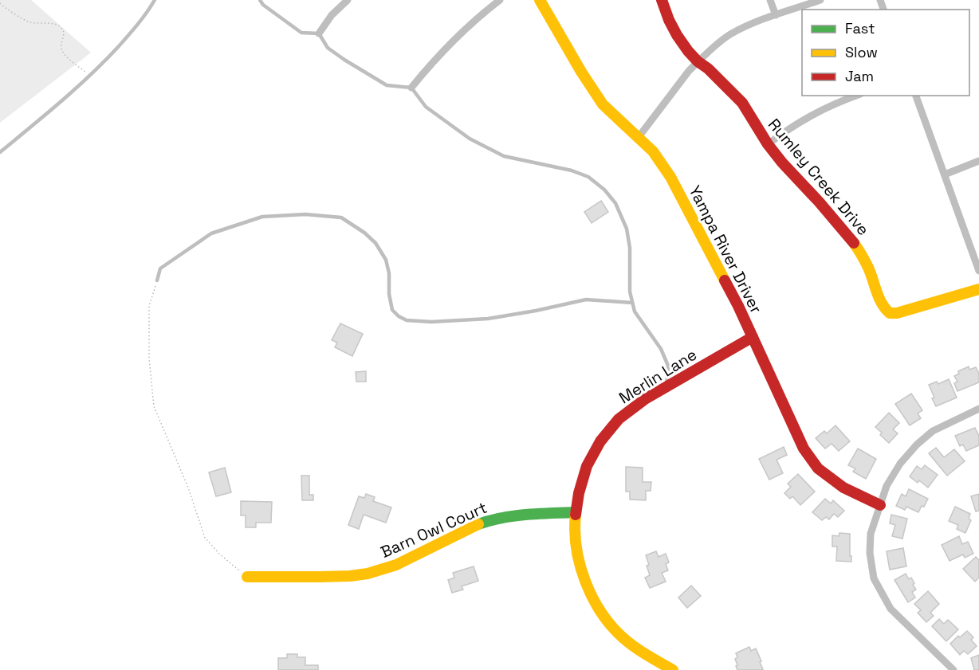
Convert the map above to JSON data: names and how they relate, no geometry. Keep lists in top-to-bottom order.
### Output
{
  "streets": {
    "street": [
      "Rumley Creek Drive",
      "Yampa River Driver",
      "Merlin Lane",
      "Barn Owl Court"
    ]
  },
  "crossings": [
    ["Yampa River Driver", "Merlin Lane"],
    ["Merlin Lane", "Barn Owl Court"]
  ],
  "legend": ["Fast", "Slow", "Jam"]
}
